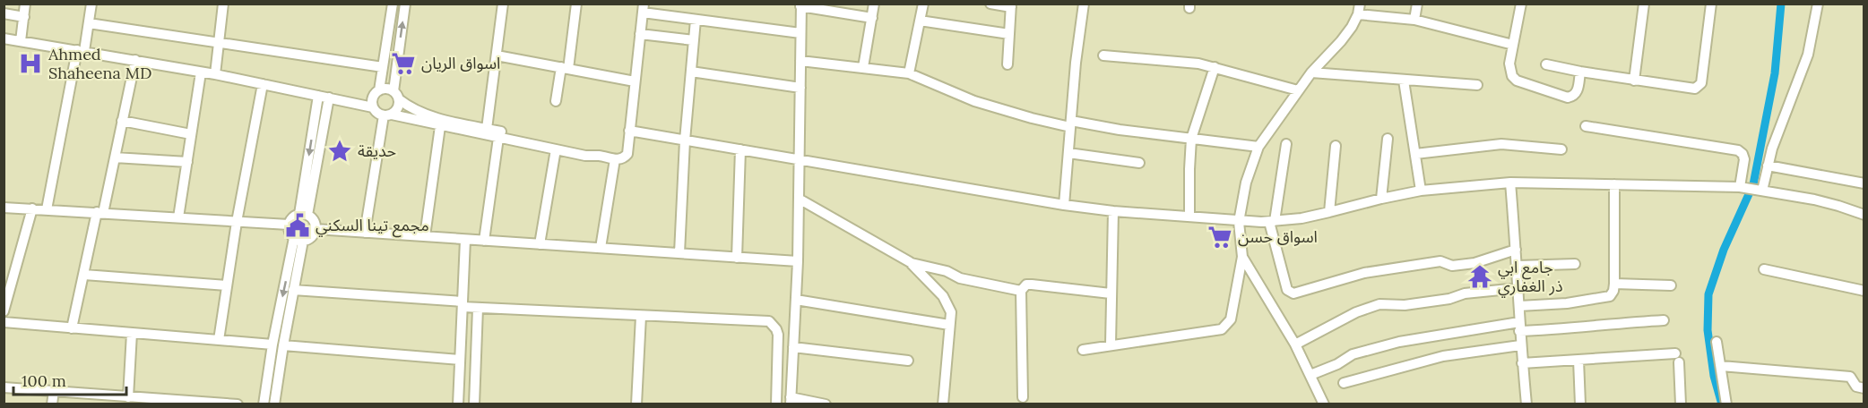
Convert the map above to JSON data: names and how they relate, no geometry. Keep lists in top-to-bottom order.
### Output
{
  "places": {
    "hospital": ["Ahmed Shaheena MD"],
    "supermarket": ["اسواق الريان", "اسواق حسن"],
    "place": ["حديقة"],
    "public building": ["مجمع تينا السكني"],
    "temple": ["جامع ابي ذر الغفاري"]
  },
  "scale_bar": "100 m"
}
